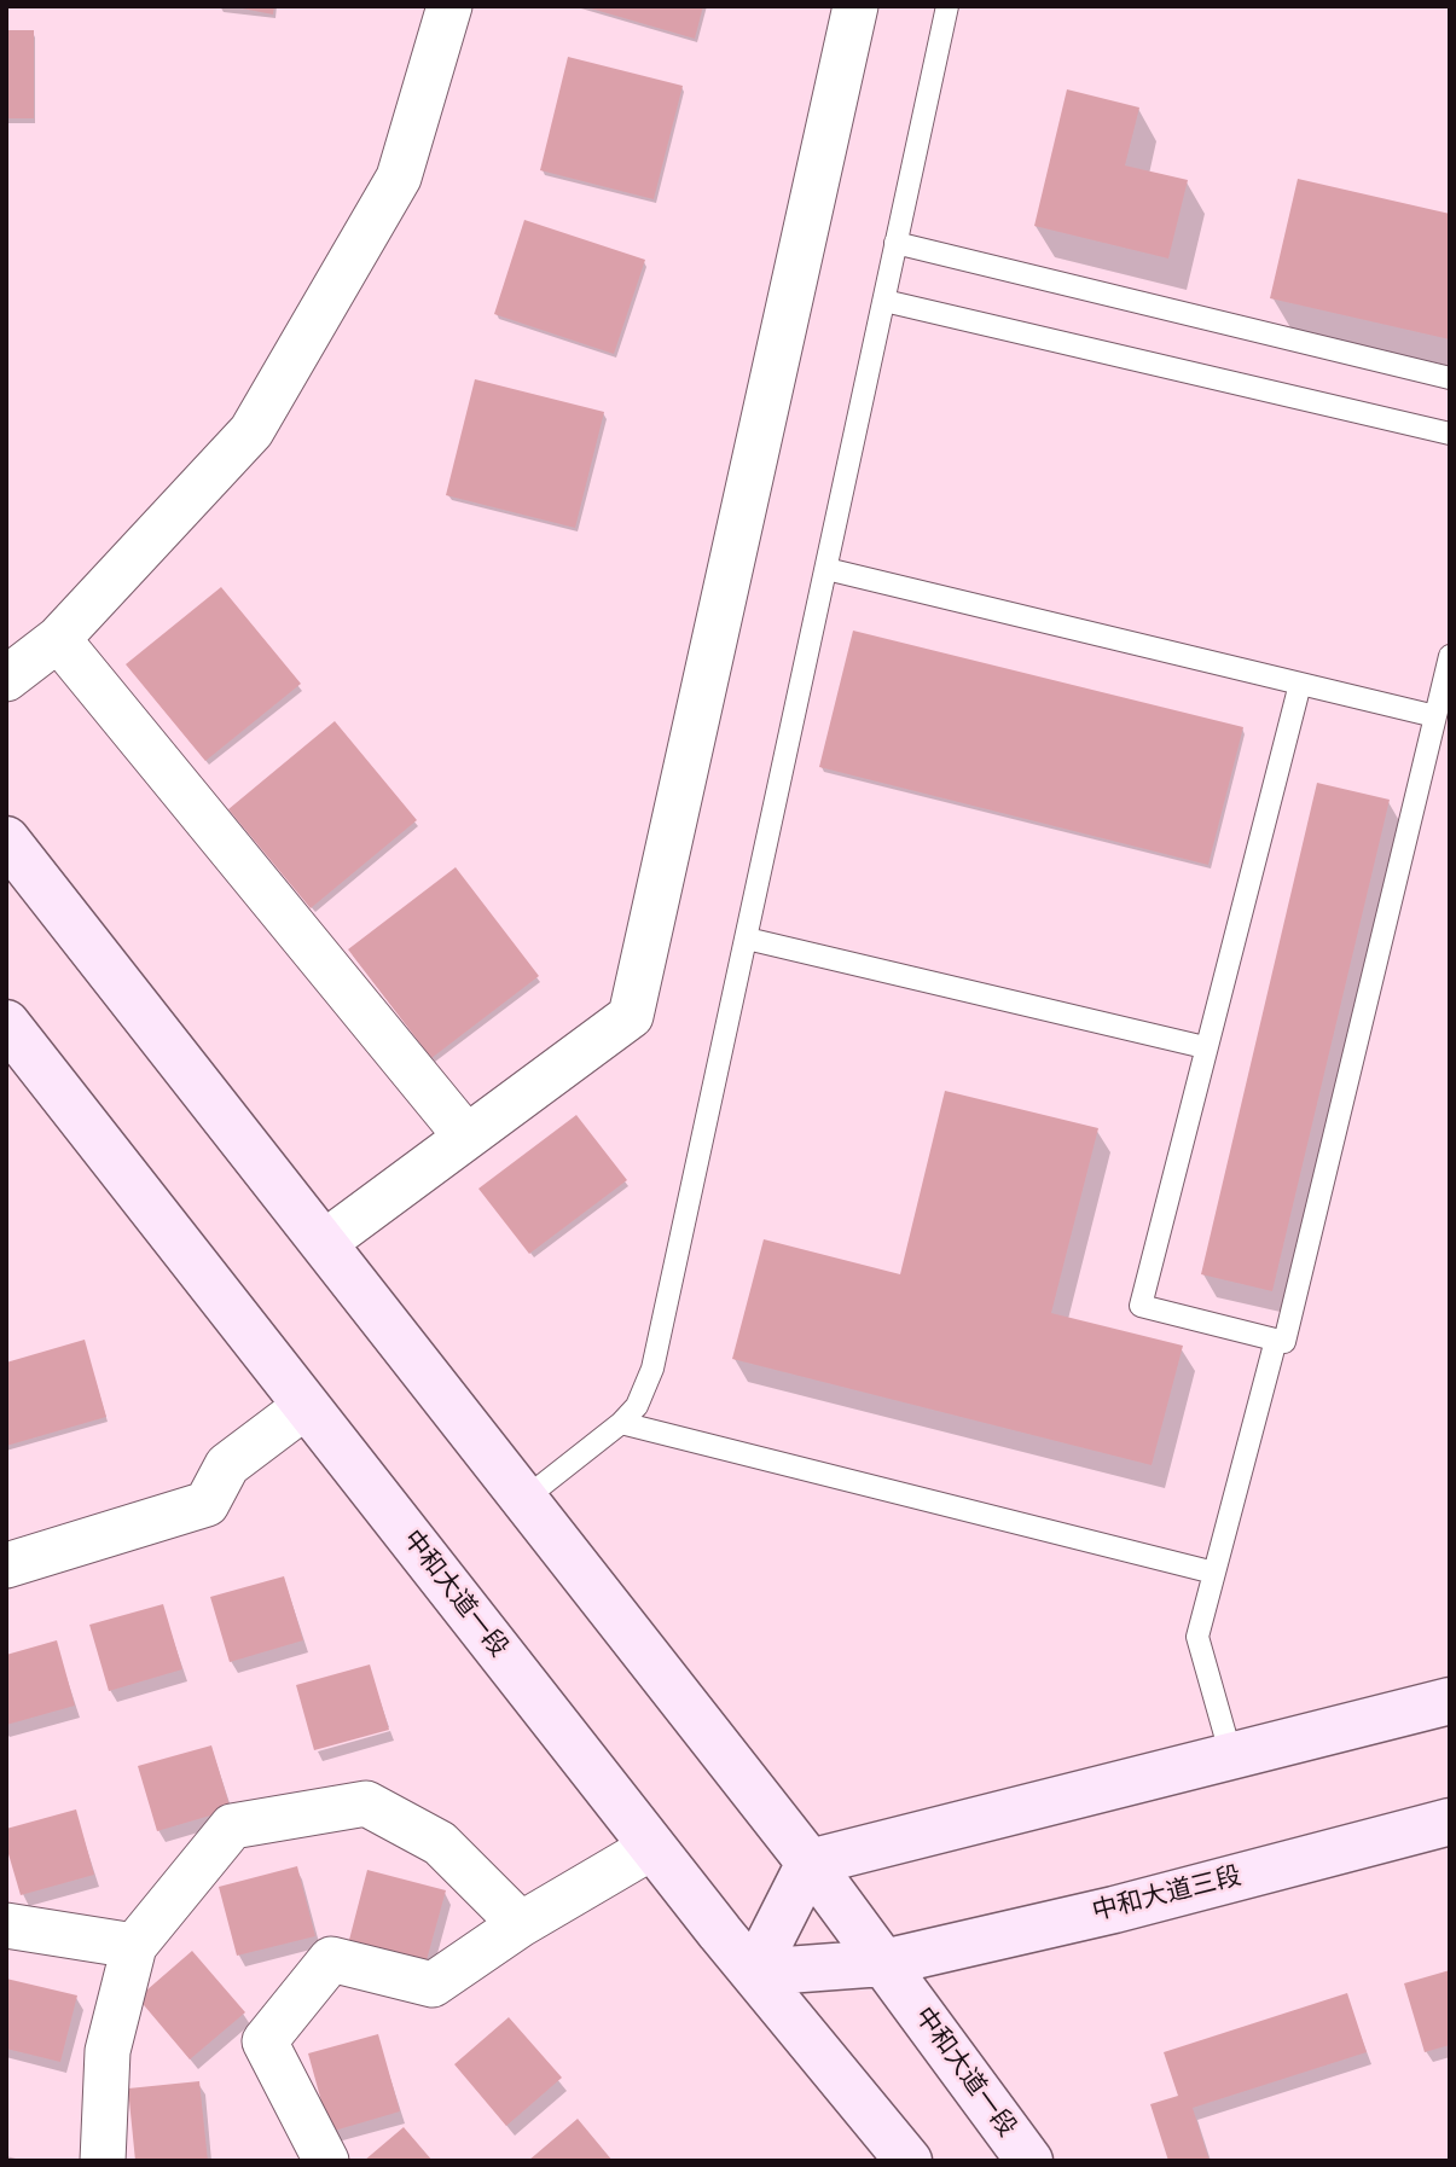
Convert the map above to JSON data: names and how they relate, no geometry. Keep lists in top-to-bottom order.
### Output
{
  "streets": {
    "main road": ["中和大道一段", "中和大道三段"]
  },
  "crossings": [
    ["中和大道一段", "中和大道三段"]
  ]
}
